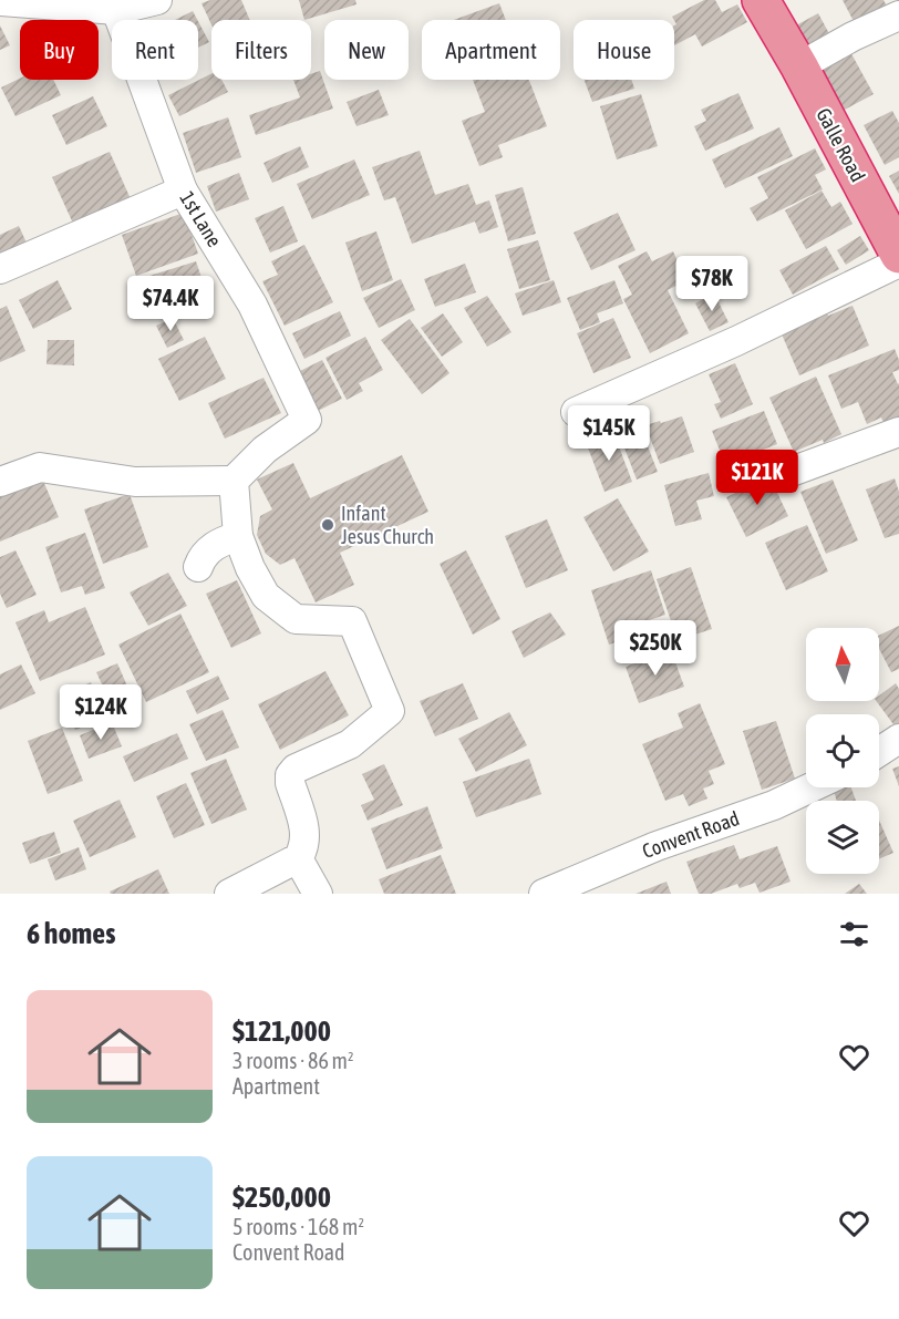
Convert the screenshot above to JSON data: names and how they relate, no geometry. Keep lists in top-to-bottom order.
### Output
{
  "streets": {
    "highway": ["Galle Road"],
    "street": ["1st Lane", "Convent Road"]
  },
  "places": ["Infant Jesus Church"],
  "north": "top",
  "page": {
    "chip": [
      "Buy",
      "Rent",
      "Filters",
      "New",
      "Apartment",
      "House"
    ],
    "price": [
      "$78K",
      "$74.4K",
      "$145K",
      "$121K",
      "$250K",
      "$124K"
    ],
    "heading": "6 homes",
    "list": [
      {
        "name": "$121,000",
        "note": "3 rooms · 86 m² · Apartment"
      },
      {
        "name": "$250,000",
        "note": "5 rooms · 168 m² · Convent Road"
      }
    ]
  }
}
